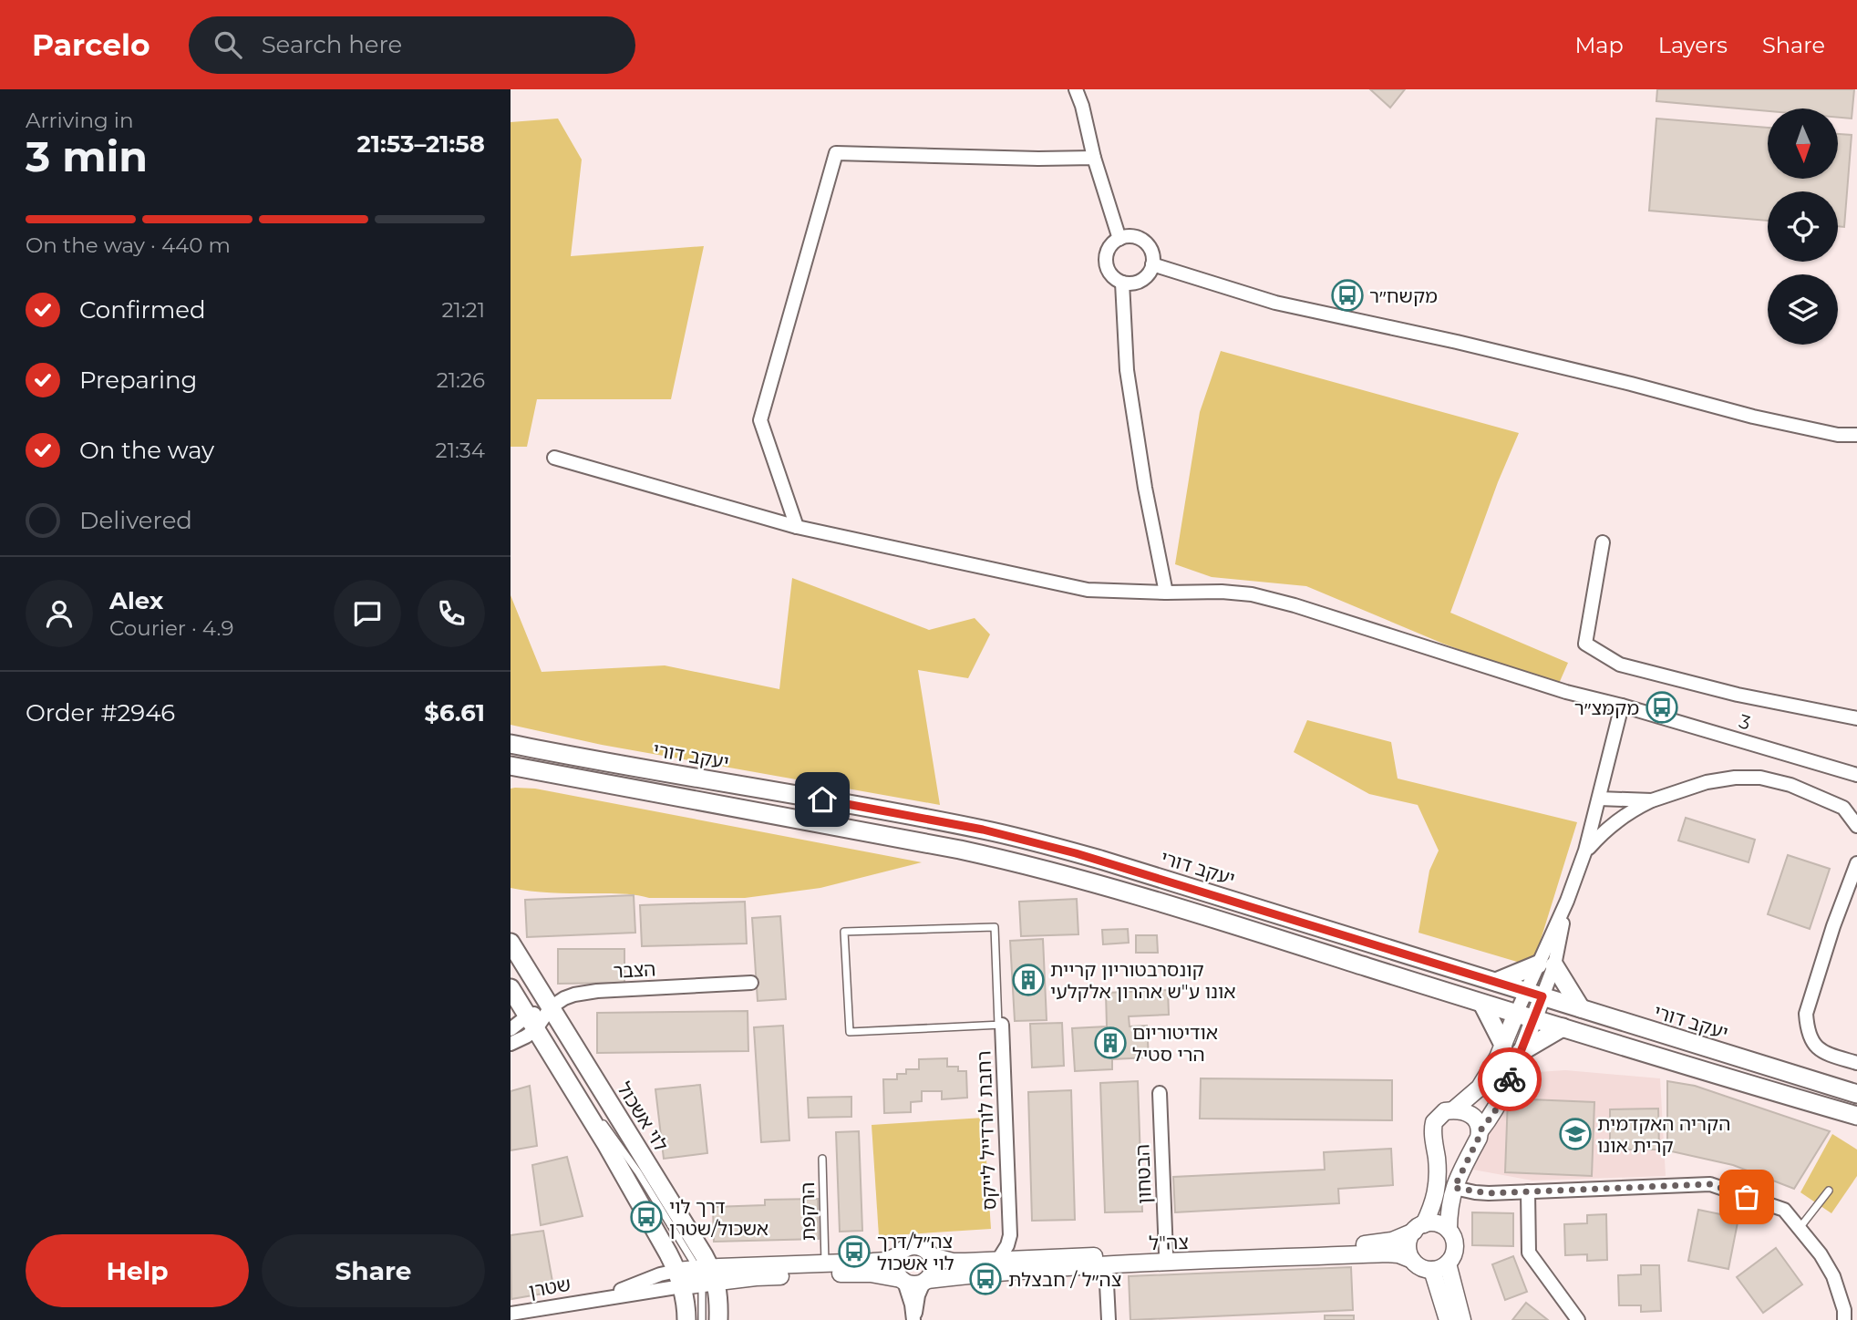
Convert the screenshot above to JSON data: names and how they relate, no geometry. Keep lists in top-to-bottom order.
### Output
{
  "streets": {
    "main road": ["יעקב דורי", "לוי אשכול"],
    "street": [
      "3",
      "הצבר",
      "רחבת לורדייל לייקס",
      "הבטחון",
      "צה\"ל",
      "שטרן"
    ],
    "lane": ["הרקפת"]
  },
  "crossings": [
    ["הצבר", "לוי אשכול"],
    ["רחבת לורדייל לייקס", "צה\"ל"],
    ["הבטחון", "צה\"ל"]
  ],
  "places": {
    "bus stop": [
      "מקשח״ר",
      "מקמצ״ר",
      "דרך לוי אשכול/שטרן",
      "צה״ל/דרך לוי אשכול",
      "צה״ל / חבצלת"
    ],
    "building": ["קונסרבטוריון קריית אונו ע\"ש אהרון אלקלעי", "אודיטוריום הרי סטיל"],
    "school or university": ["הקריה האקדמית קרית אונו"]
  },
  "north": "bottom",
  "page": {
    "header": "Parcelo",
    "search": "Search here",
    "nav": ["Map", "Layers", "Share"],
    "heading": ["3 min", "Arriving in", "21:53–21:58"],
    "panel": [
      "Alex",
      "Courier · 4.9",
      "Order #2946",
      "$6.61"
    ],
    "bar": "On the way · 440 m",
    "list": [
      ["Confirmed", "21:21"],
      ["Preparing", "21:26"],
      ["On the way", "21:34"],
      "Delivered"
    ],
    "buttons": ["Help", "Share"]
  }
}
